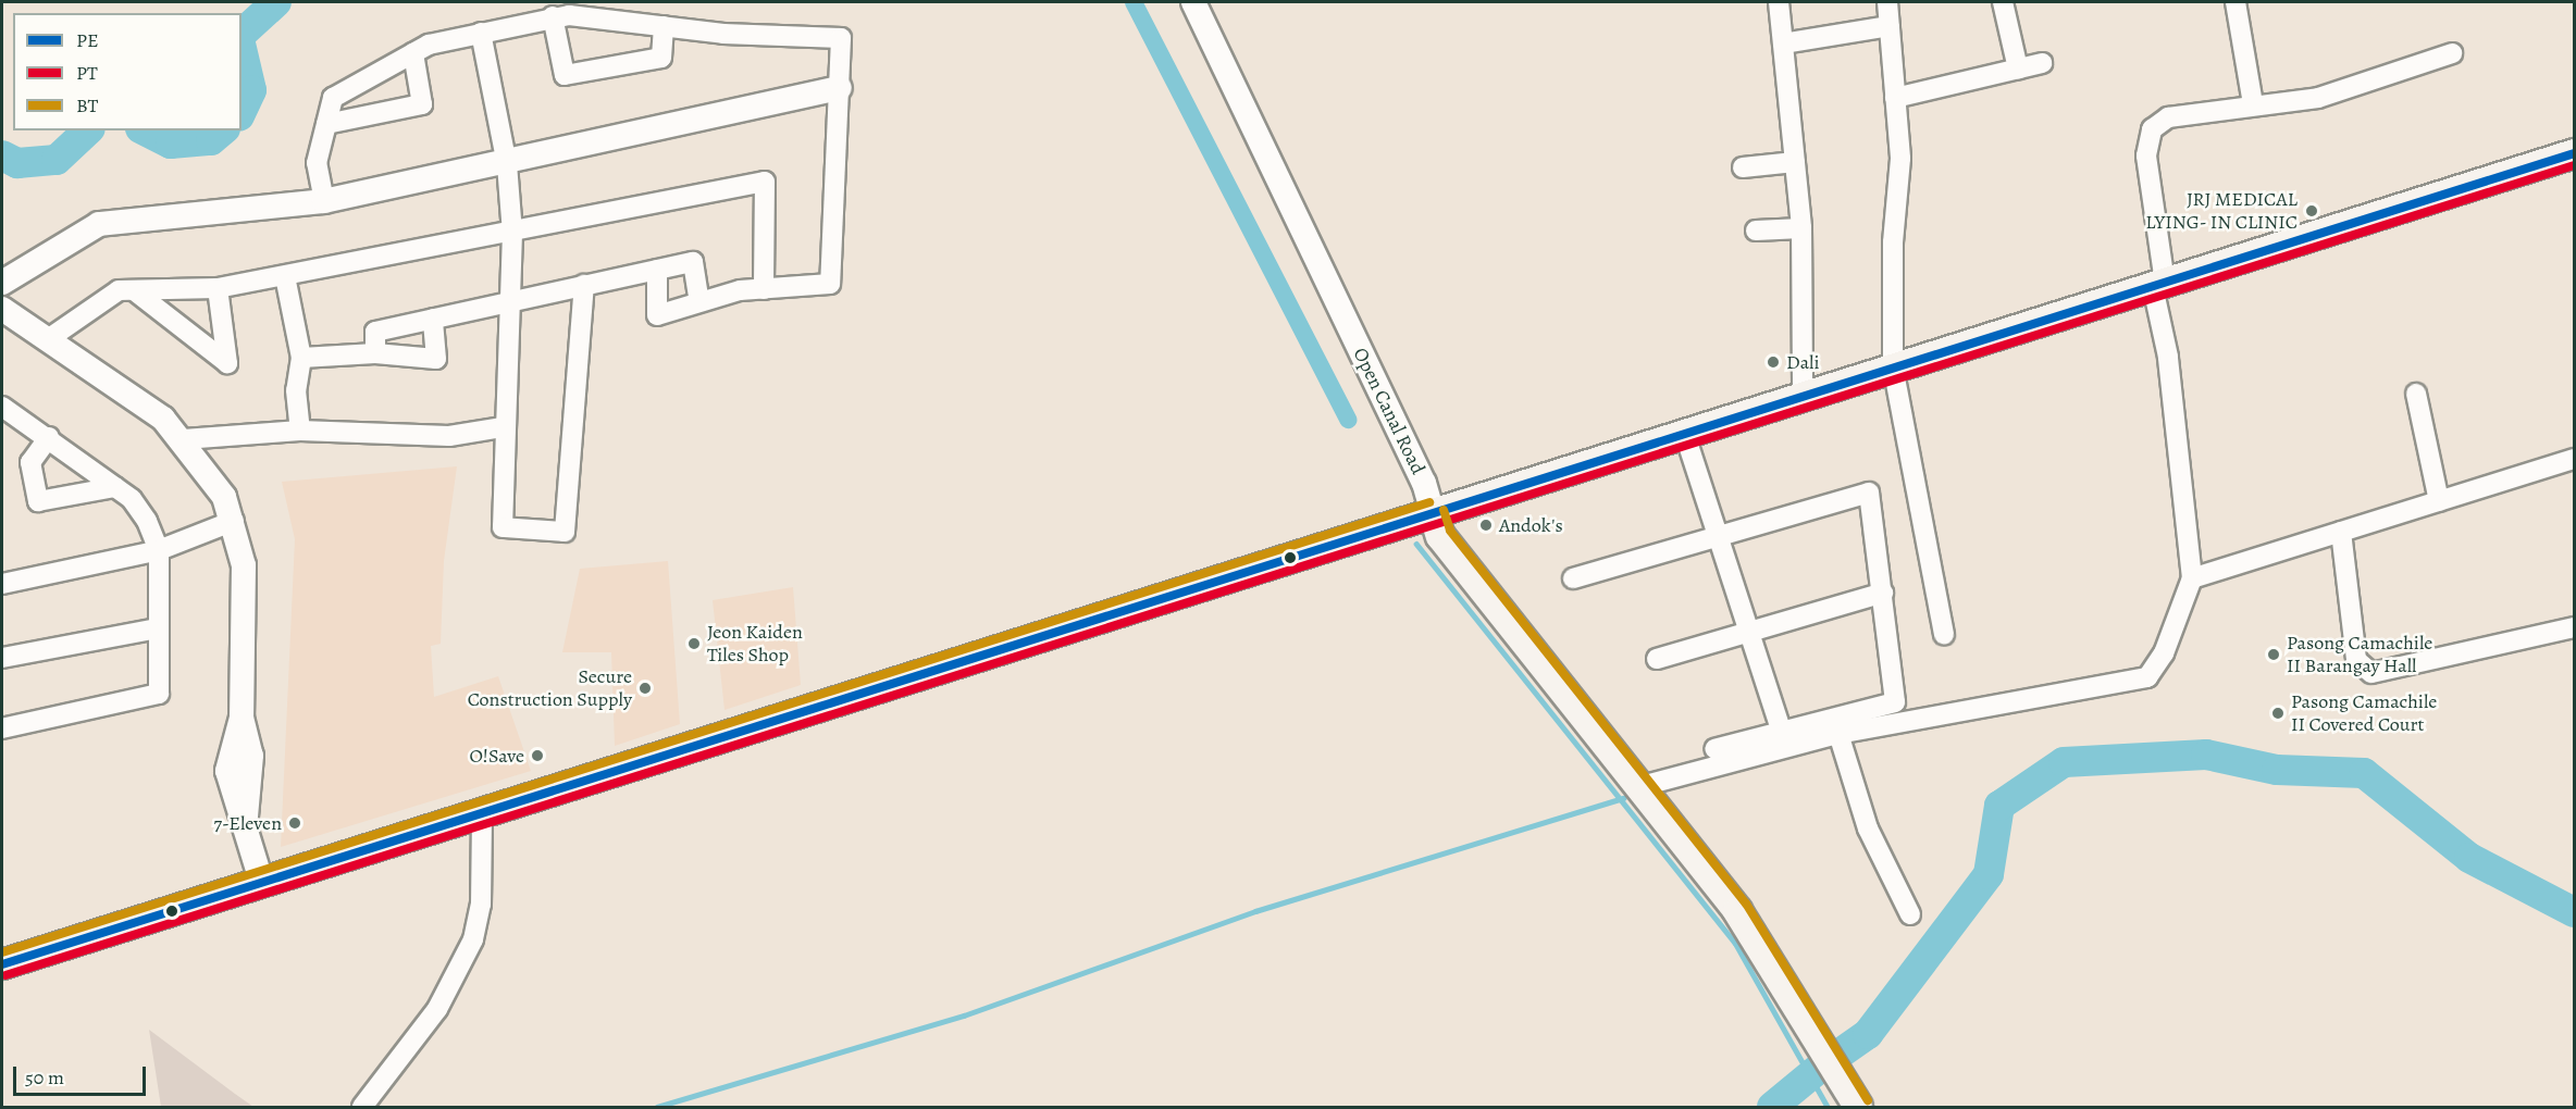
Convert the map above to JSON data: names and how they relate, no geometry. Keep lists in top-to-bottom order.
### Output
{
  "streets": {
    "main road": ["Open Canal Road"]
  },
  "places": [
    "JRJ MEDICAL LYING- IN CLINIC",
    "Dali",
    "Andok's",
    "Jeon Kaiden Tiles Shop",
    "Pasong Camachile II Barangay Hall",
    "Secure Construction Supply",
    "Pasong Camachile II Covered Court",
    "O!Save",
    "7-Eleven"
  ],
  "lines": ["transit line PE", "transit line PT", "transit line BT"],
  "legend": ["PE", "PT", "BT"],
  "scale_bar": "50 m"
}
